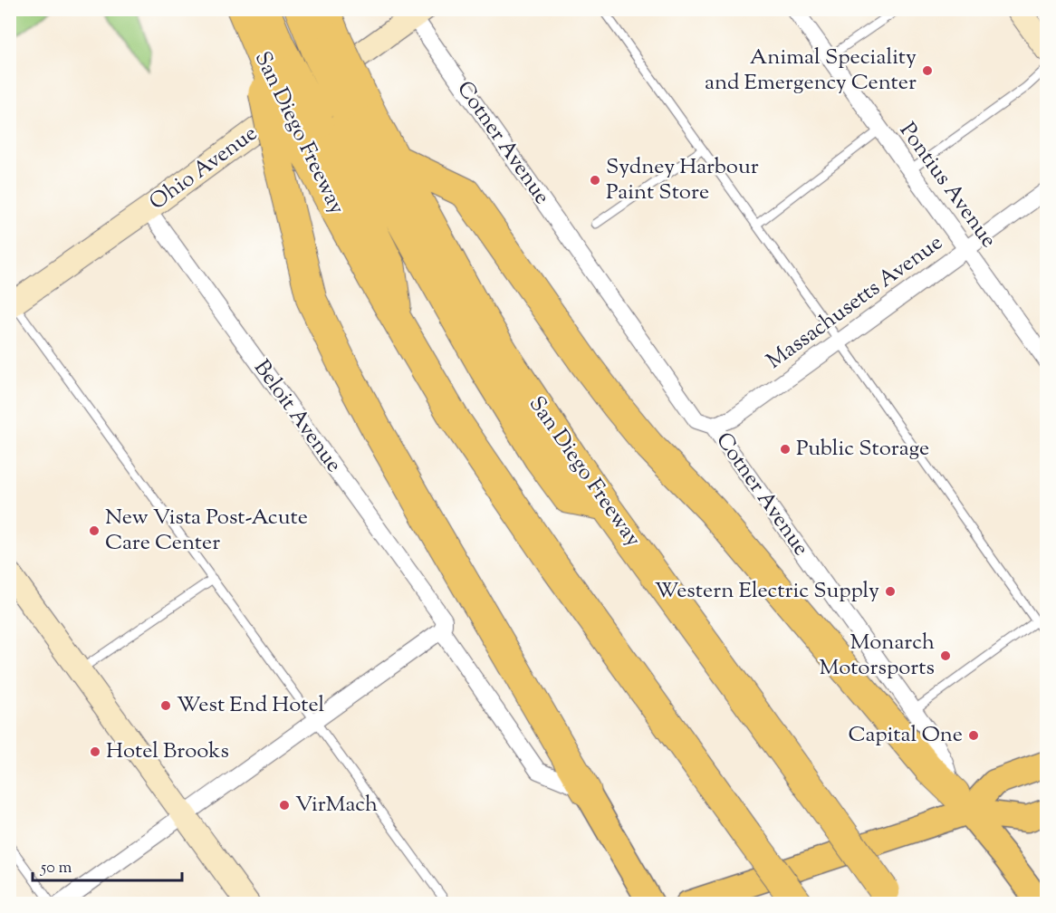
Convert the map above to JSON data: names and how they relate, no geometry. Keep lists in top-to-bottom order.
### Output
{
  "streets": {
    "highway": ["San Diego Freeway"],
    "main road": ["Cotner Avenue"],
    "street": [
      "Ohio Avenue",
      "Pontius Avenue",
      "Massachusetts Avenue",
      "Beloit Avenue"
    ]
  },
  "crossings": [
    ["Cotner Avenue", "Ohio Avenue"],
    ["Cotner Avenue", "Massachusetts Avenue"],
    ["Ohio Avenue", "Beloit Avenue"],
    ["Pontius Avenue", "Massachusetts Avenue"]
  ],
  "places": [
    "Animal Speciality and Emergency Center",
    "Sydney Harbour Paint Store",
    "Public Storage",
    "New Vista Post-Acute Care Center",
    "Western Electric Supply",
    "Monarch Motorsports",
    "West End Hotel",
    "Capital One",
    "Hotel Brooks",
    "VirMach"
  ],
  "scale_bar": "50 m"
}
